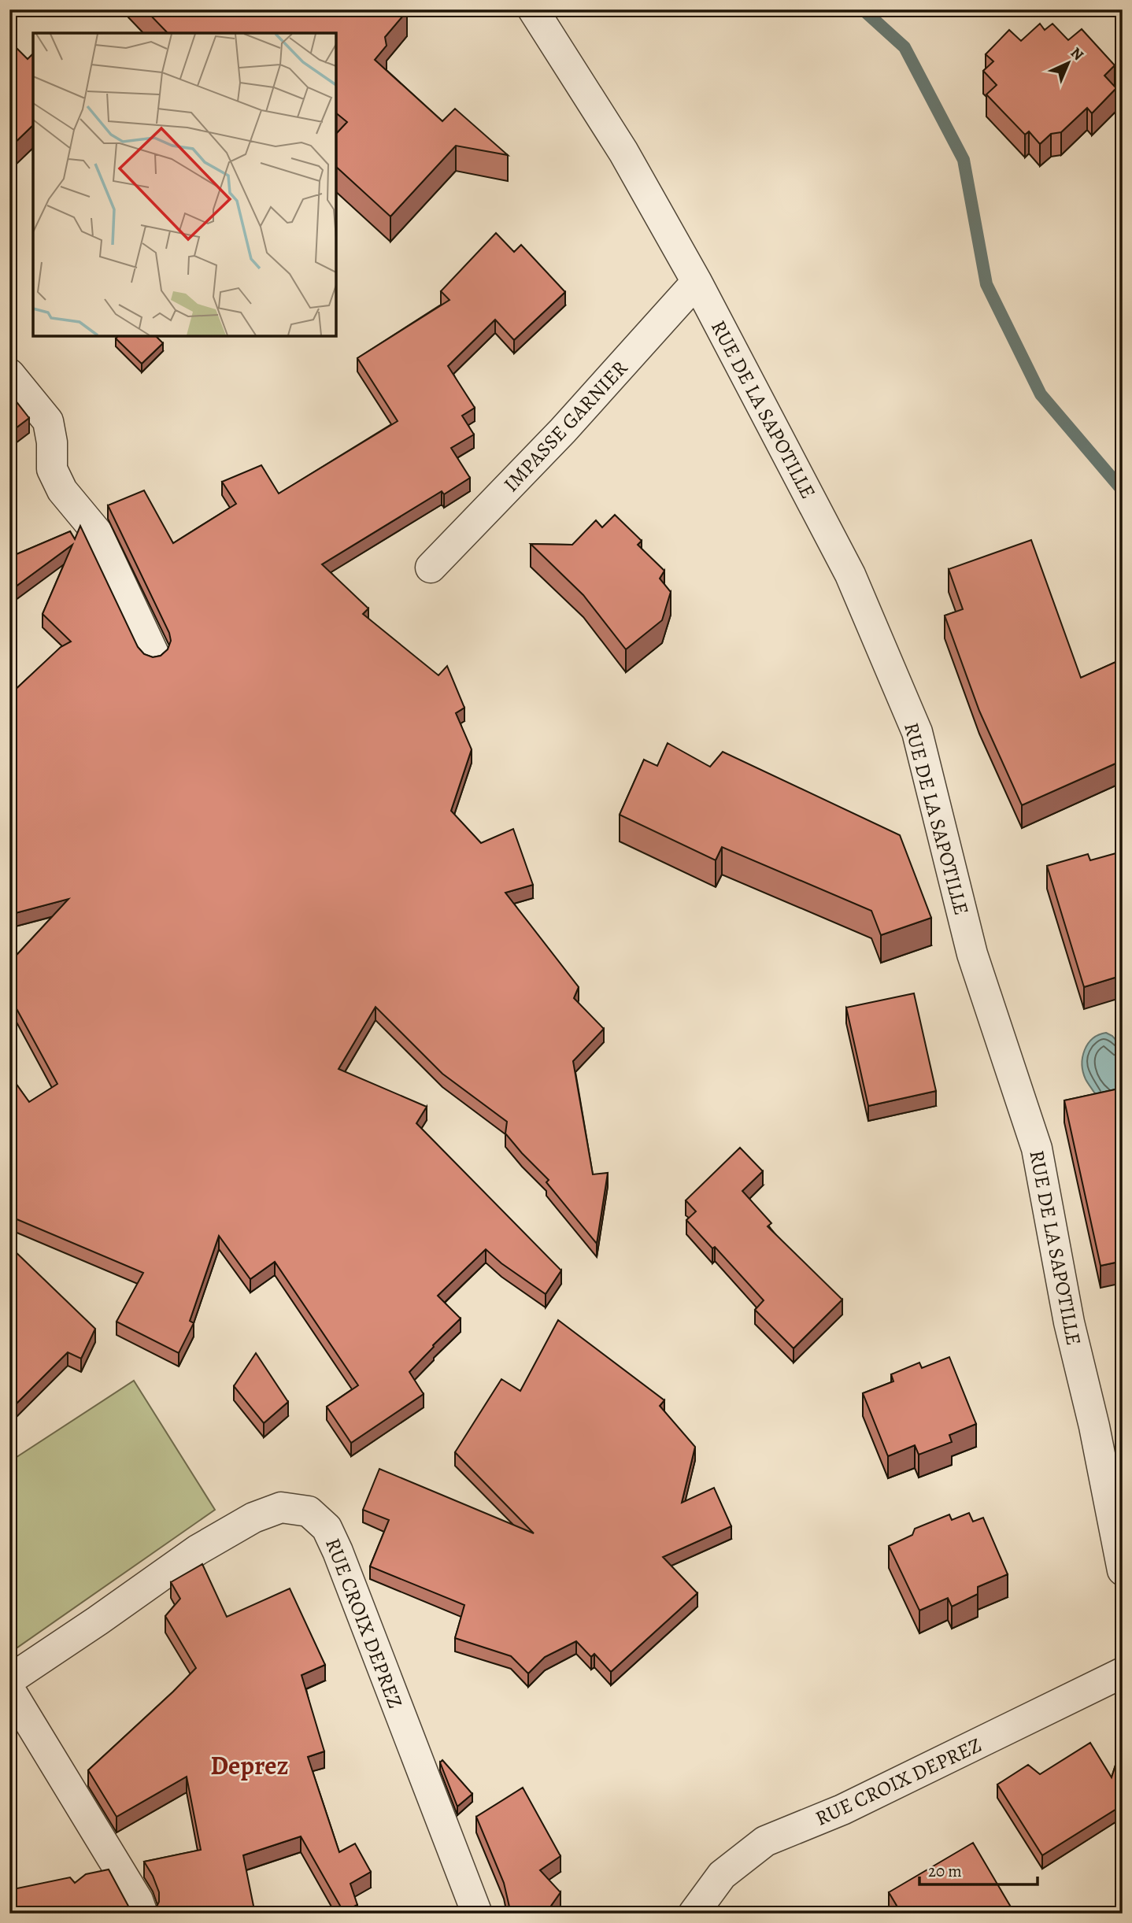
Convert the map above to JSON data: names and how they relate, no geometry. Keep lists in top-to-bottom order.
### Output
{
  "streets": {
    "street": ["RUE DE LA SAPOTILLE", "IMPASSE GARNIER", "RUE CROIX DEPREZ"]
  },
  "crossings": [
    ["RUE DE LA SAPOTILLE", "IMPASSE GARNIER"]
  ],
  "districts": ["Deprez"],
  "scale_bar": "20 m",
  "north": "top right"
}
